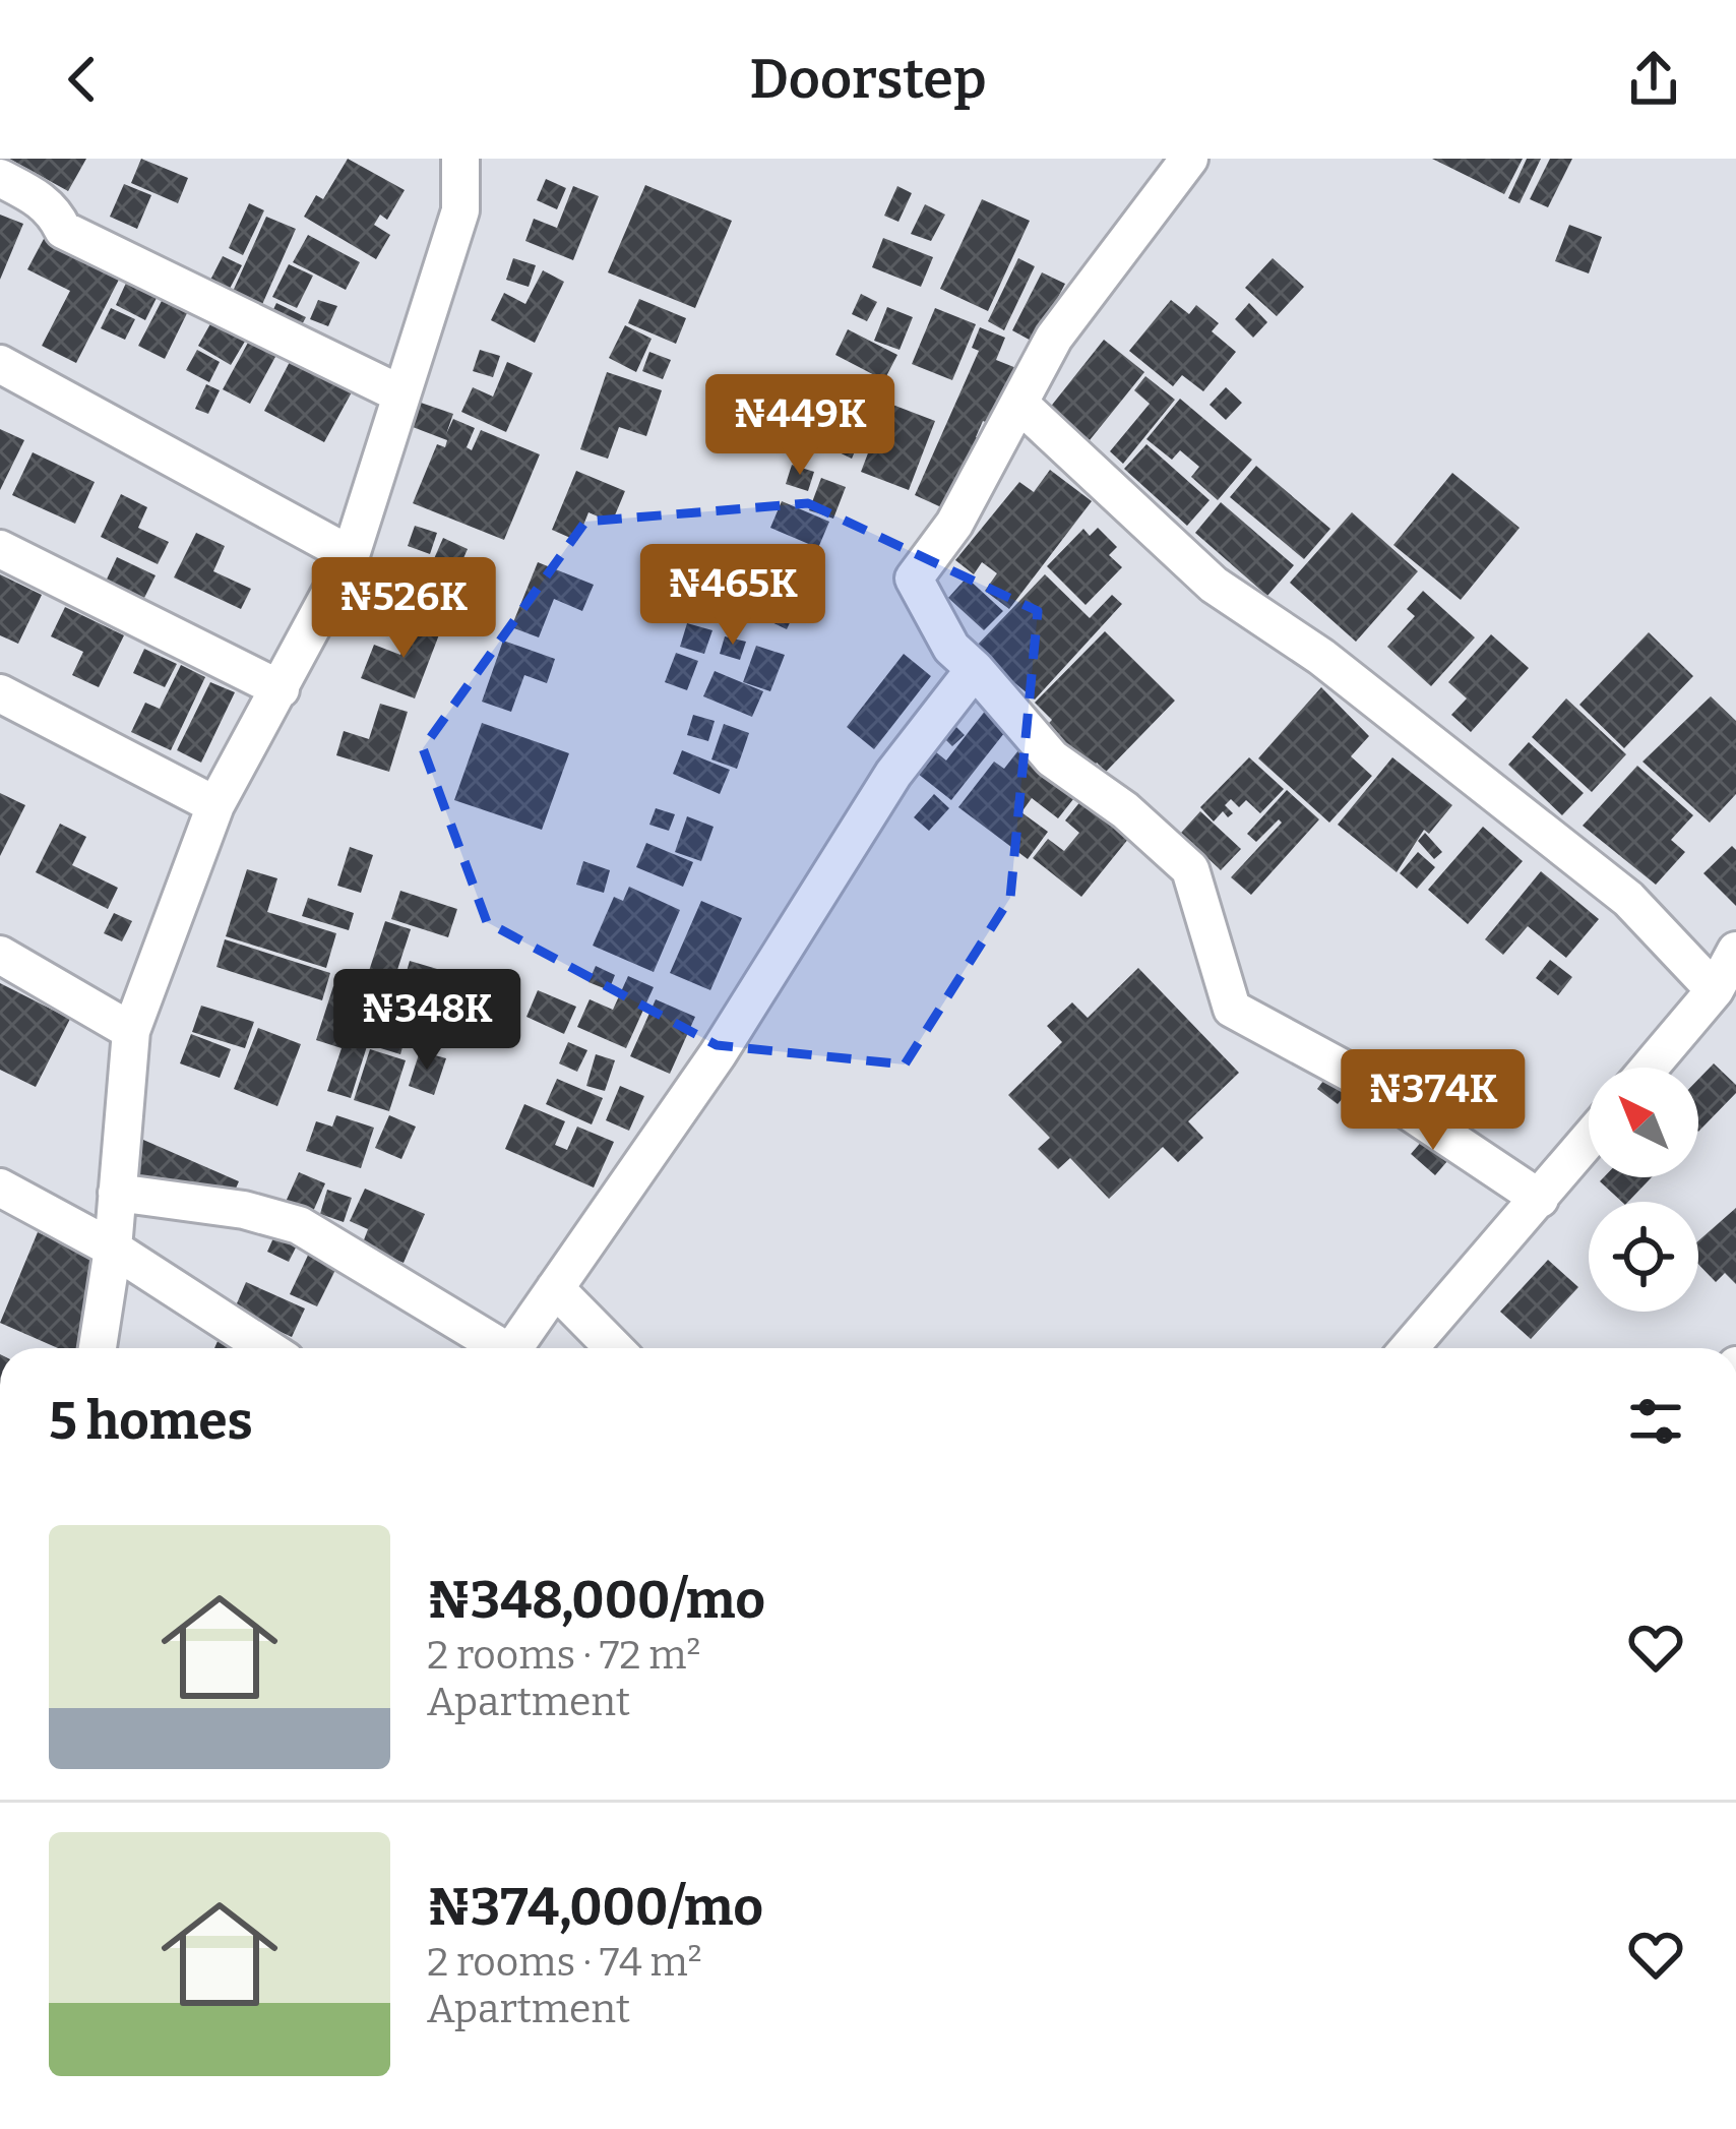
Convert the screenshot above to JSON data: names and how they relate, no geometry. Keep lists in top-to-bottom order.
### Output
{
  "north": "top left",
  "page": {
    "header": "Doorstep",
    "price": [
      "₦449K",
      "₦465K",
      "₦526K",
      "₦348K",
      "₦374K"
    ],
    "heading": "5 homes",
    "list": [
      {
        "name": "₦348,000/mo",
        "note": "2 rooms · 72 m² · Apartment"
      },
      {
        "name": "₦374,000/mo",
        "note": "2 rooms · 74 m² · Apartment"
      }
    ]
  }
}
